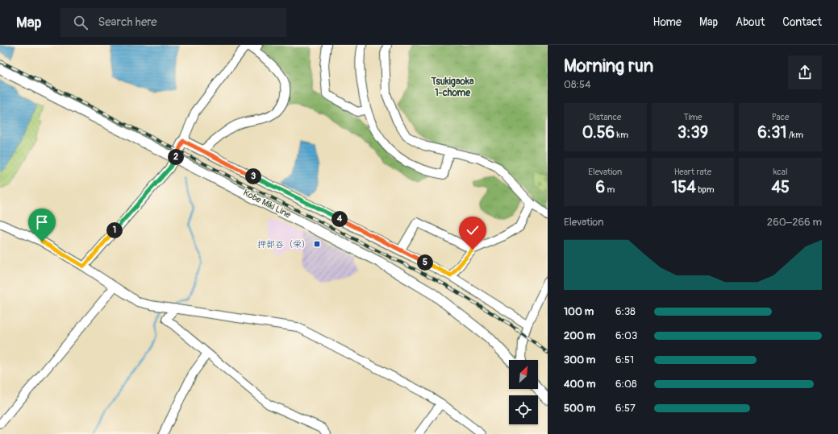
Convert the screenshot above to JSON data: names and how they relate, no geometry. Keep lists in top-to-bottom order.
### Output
{
  "streets": {
    "main road": ["Kobe Miki Line"]
  },
  "districts": ["Tsukigaoka 1-chome"],
  "places": {
    "transit": ["押部谷（栄）"]
  },
  "north": "top right",
  "page": {
    "header": "Map",
    "search": "Search here",
    "nav": [
      "Home",
      "Map",
      "About",
      "Contact"
    ],
    "heading": ["Morning run", "08:54"],
    "stats": [
      ["Distance", "0.56 km"],
      ["Time", "3:39"],
      ["Pace", "6:31 /km"],
      ["Elevation", "6 m"],
      ["Heart rate", "154 bpm"],
      ["kcal", "45"]
    ],
    "pins": [
      "2",
      "3",
      "4",
      "1",
      "5"
    ],
    "chart": ["Elevation", "260–266 m"],
    "list": [
      {
        "name": "100 m",
        "note": "6:38"
      },
      {
        "name": "200 m",
        "note": "6:03"
      },
      {
        "name": "300 m",
        "note": "6:51"
      },
      {
        "name": "400 m",
        "note": "6:08"
      },
      {
        "name": "500 m",
        "note": "6:57"
      }
    ]
  }
}
